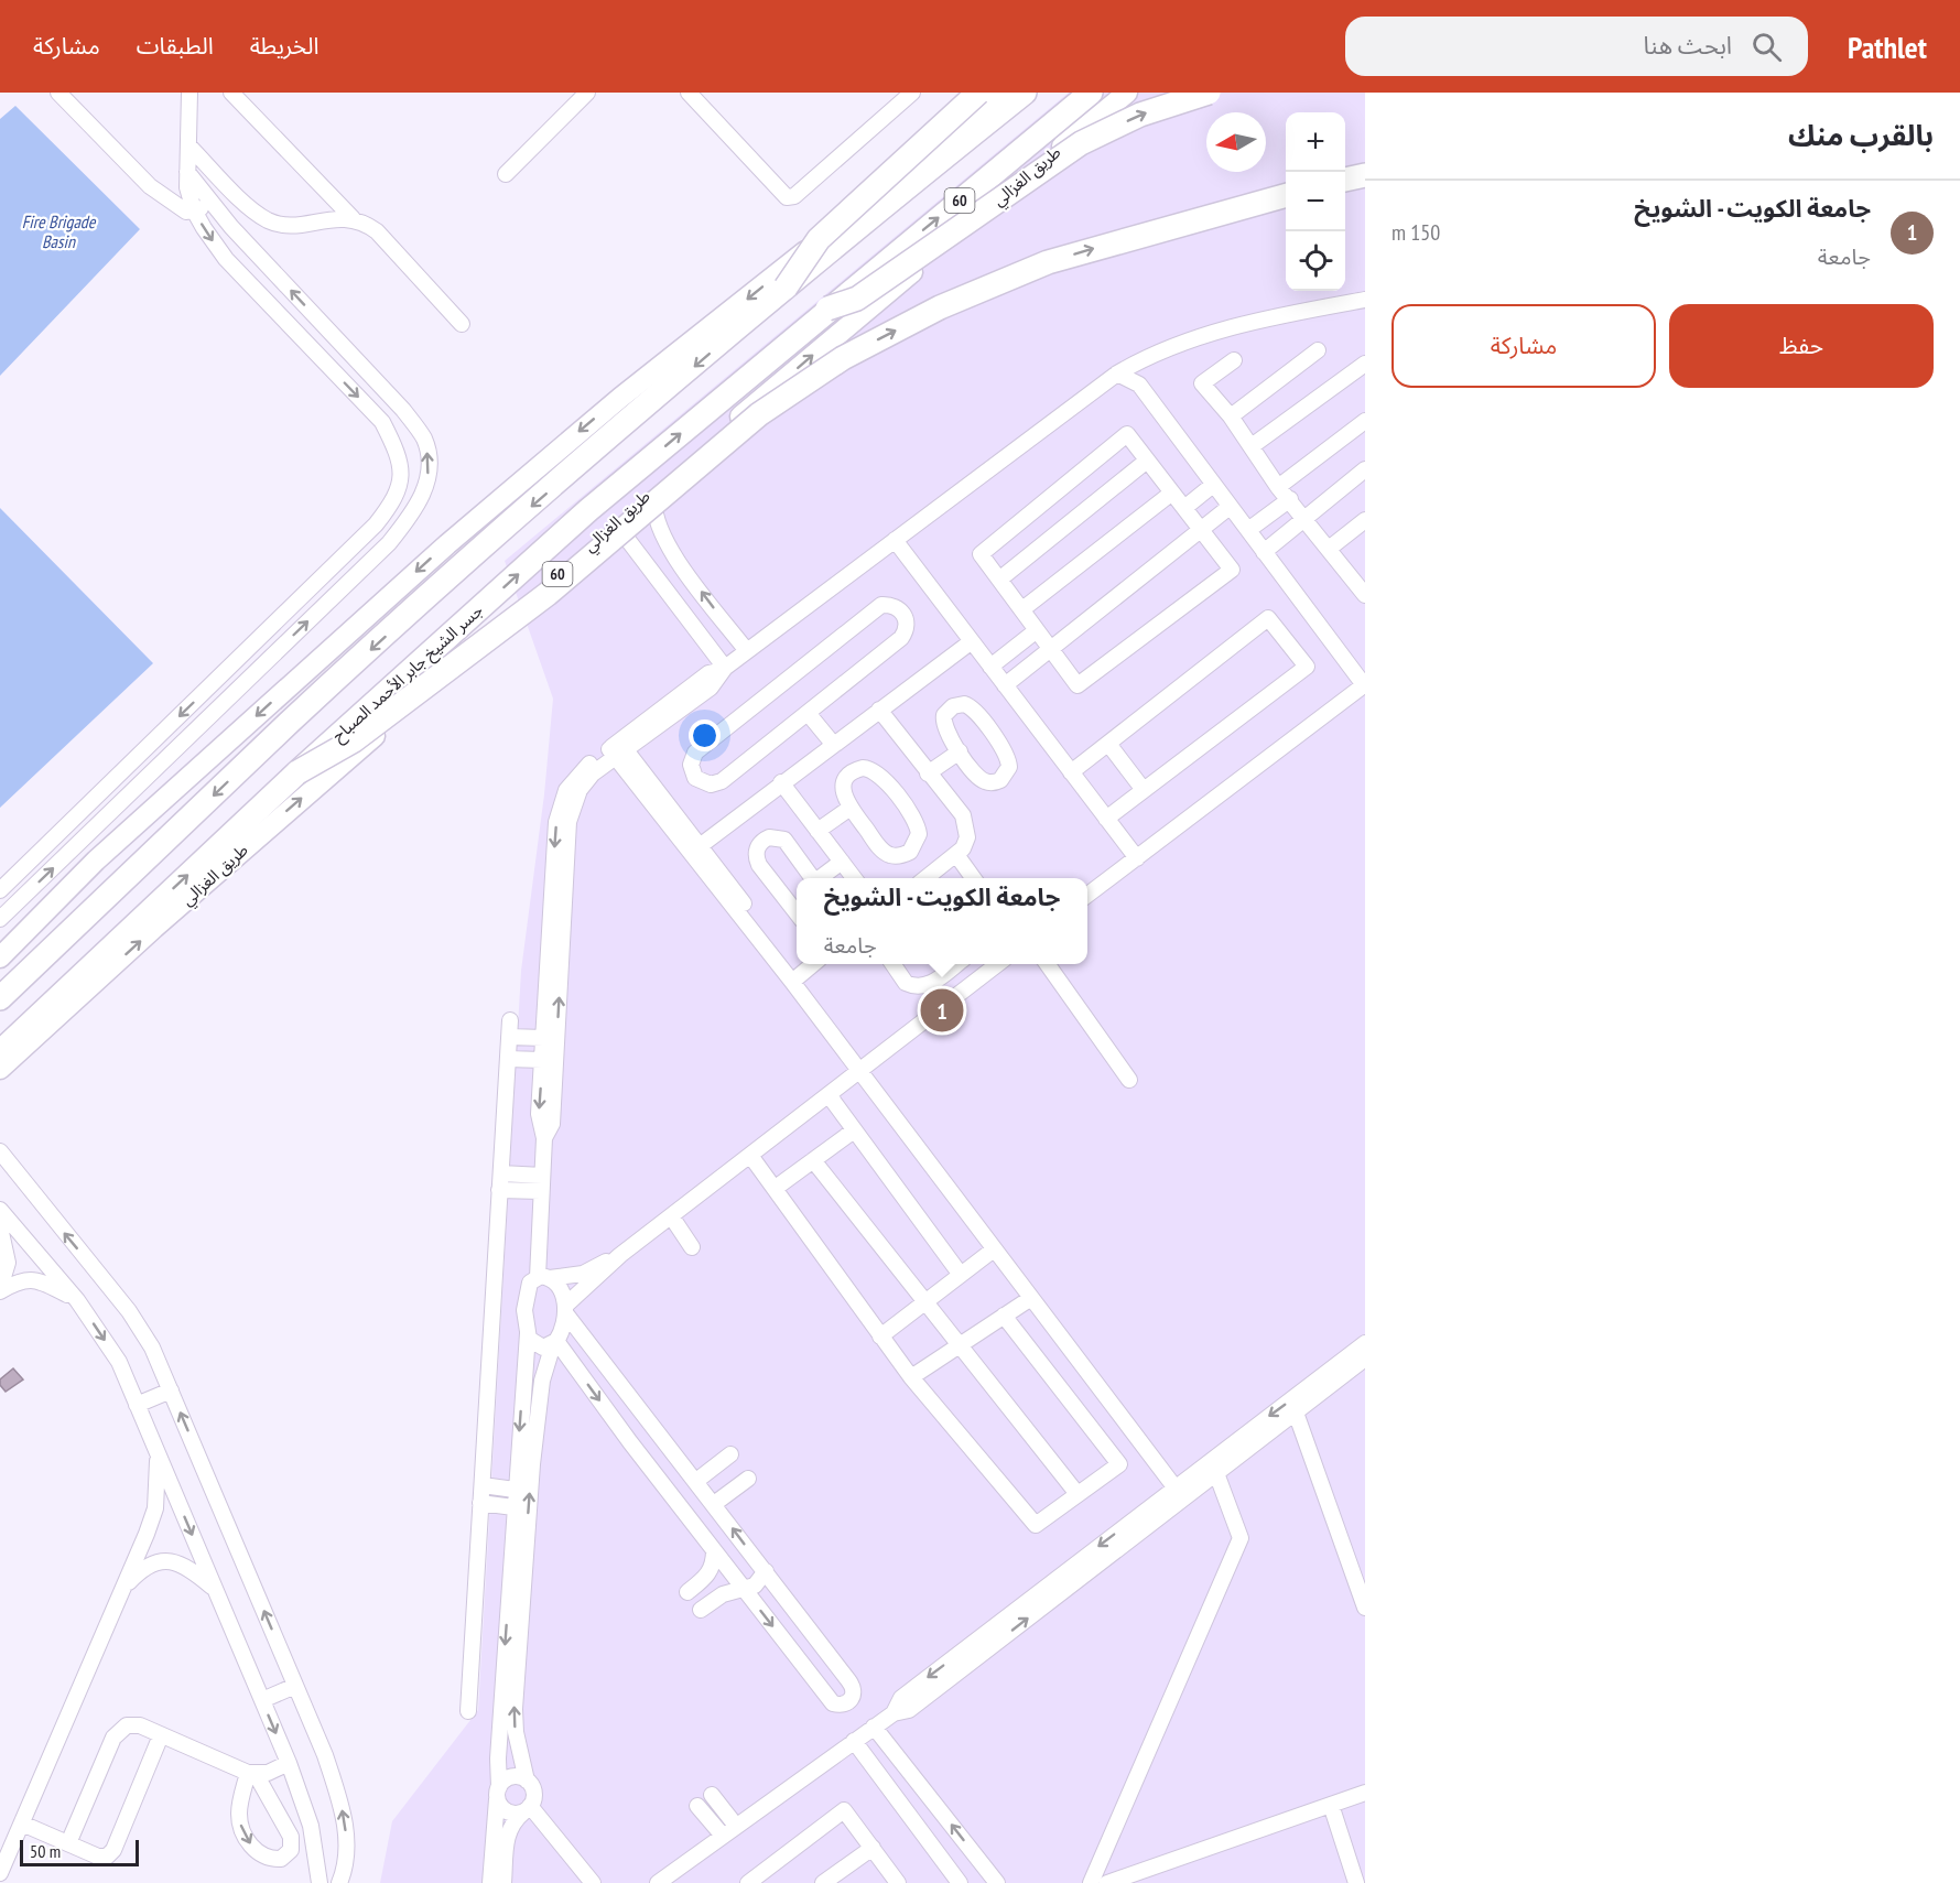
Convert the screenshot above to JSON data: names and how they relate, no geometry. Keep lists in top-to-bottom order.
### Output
{
  "streets": {
    "highway": ["طريق الغزالي", "60", "جسر الشيخ جابر الأحمد الصباح"]
  },
  "crossings": [
    ["طريق الغزالي", "جسر الشيخ جابر الأحمد الصباح"]
  ],
  "water": ["Fire Brigade Basin"],
  "scale_bar": "50 m",
  "north": "left",
  "page": {
    "header": "Pathlet",
    "search": "ابحث هنا",
    "nav": ["الخريطة", "الطبقات", "مشاركة"],
    "heading": "بالقرب منك",
    "map_buttons": ["+", "−"],
    "list": [
      {
        "mark": "1",
        "name": "جامعة الكويت - الشويخ",
        "note": "جامعة",
        "value": "150 m"
      }
    ],
    "buttons": ["حفظ", "مشاركة"],
    "popup": ["جامعة الكويت - الشويخ", "جامعة"],
    "pins": "1",
    "scale": "50 m"
  }
}
